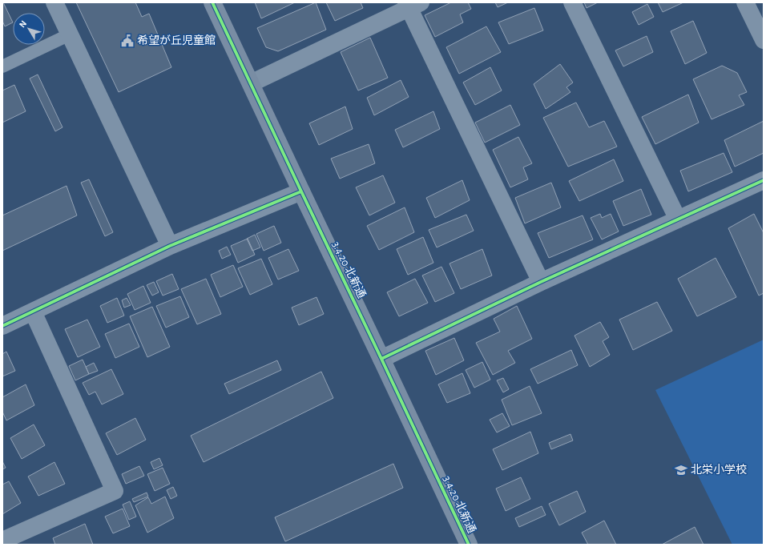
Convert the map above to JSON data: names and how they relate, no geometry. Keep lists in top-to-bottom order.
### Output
{
  "streets": {
    "street": ["3.4.20 北新通"]
  },
  "places": {
    "public building": ["希望が丘児童館"],
    "school or university": ["北栄小学校"]
  },
  "north": "top left"
}
